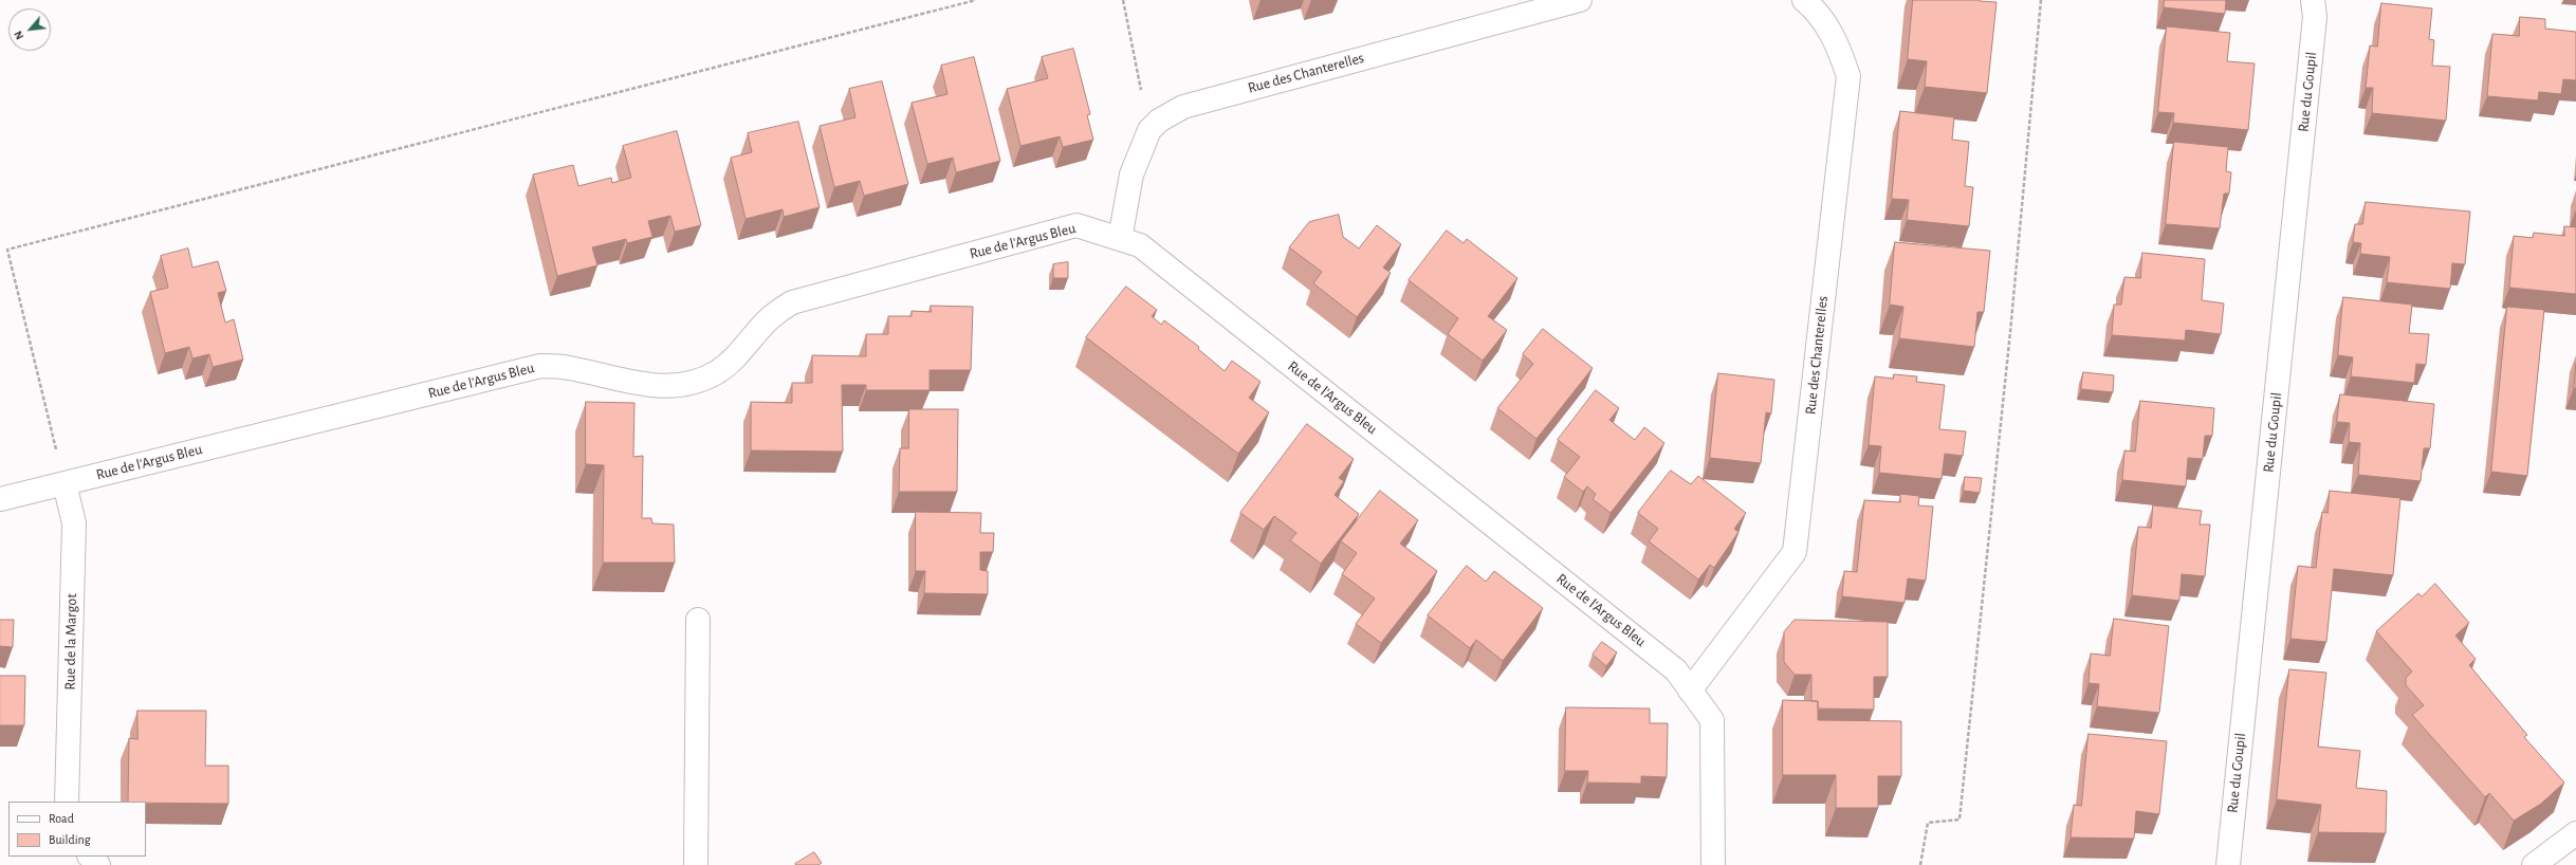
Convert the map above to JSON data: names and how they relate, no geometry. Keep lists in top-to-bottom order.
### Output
{
  "streets": {
    "street": [
      "Rue des Chanterelles",
      "Rue du Goupil",
      "Rue de l'Argus Bleu",
      "Rue de la Margot"
    ]
  },
  "crossings": [
    ["Rue des Chanterelles", "Rue de l'Argus Bleu"],
    ["Rue de l'Argus Bleu", "Rue de la Margot"]
  ],
  "legend": ["Road", "Building"],
  "north": "bottom left"
}
